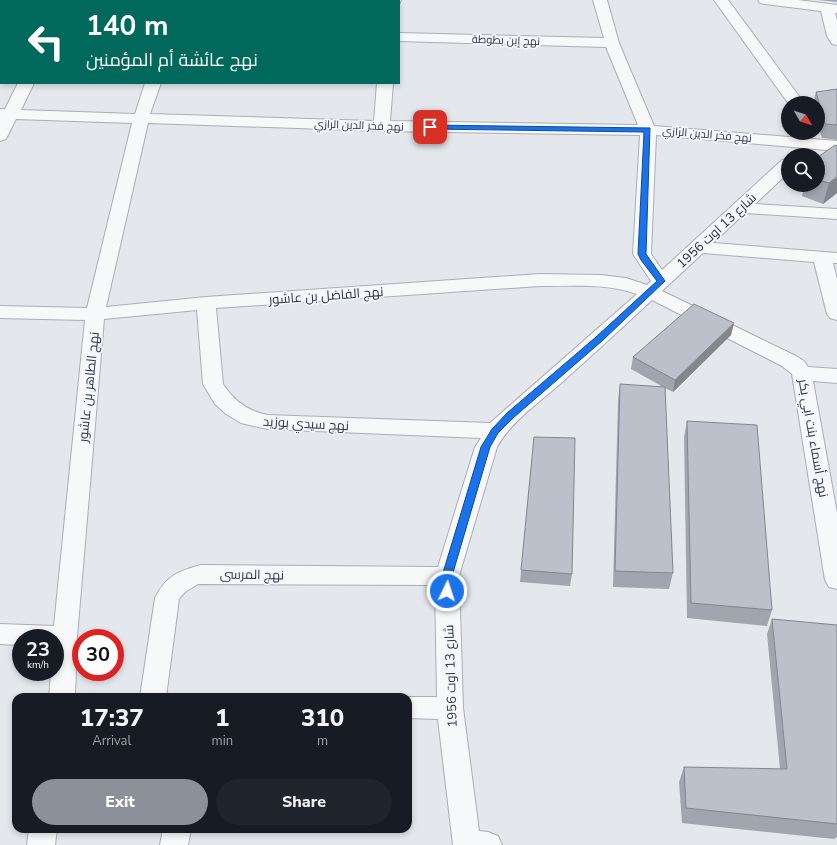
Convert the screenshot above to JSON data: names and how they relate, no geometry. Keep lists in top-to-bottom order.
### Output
{
  "streets": {
    "street": [
      "نهج إبن بطوطة",
      "نهج فخر الدين الرازي",
      "شارع 13 اوت 1956",
      "نهج الفاضل بن عاشور",
      "نهج الطاهر بن عاشور",
      "نهج سيدي بوزيد",
      "نهج أسماء بنت ابي بكر",
      "نهج المرسى"
    ]
  },
  "crossings": [
    ["نهج فخر الدين الرازي", "نهج الطاهر بن عاشور"],
    ["شارع 13 اوت 1956", "نهج الفاضل بن عاشور"],
    ["شارع 13 اوت 1956", "نهج سيدي بوزيد"],
    ["شارع 13 اوت 1956", "نهج أسماء بنت ابي بكر"],
    ["شارع 13 اوت 1956", "نهج المرسى"],
    ["نهج الفاضل بن عاشور", "نهج الطاهر بن عاشور"],
    ["نهج الفاضل بن عاشور", "نهج سيدي بوزيد"],
    ["نهج الفاضل بن عاشور", "نهج أسماء بنت ابي بكر"]
  ],
  "north": "bottom right",
  "page": {
    "turn": ["140 m", "نهج عائشة أم المؤمنين"],
    "speed": "23 km/h",
    "limit": "30",
    "eta": [
      "17:37",
      "Arrival",
      "1",
      "min",
      "310",
      "m"
    ],
    "buttons": ["Exit", "Share"]
  }
}
